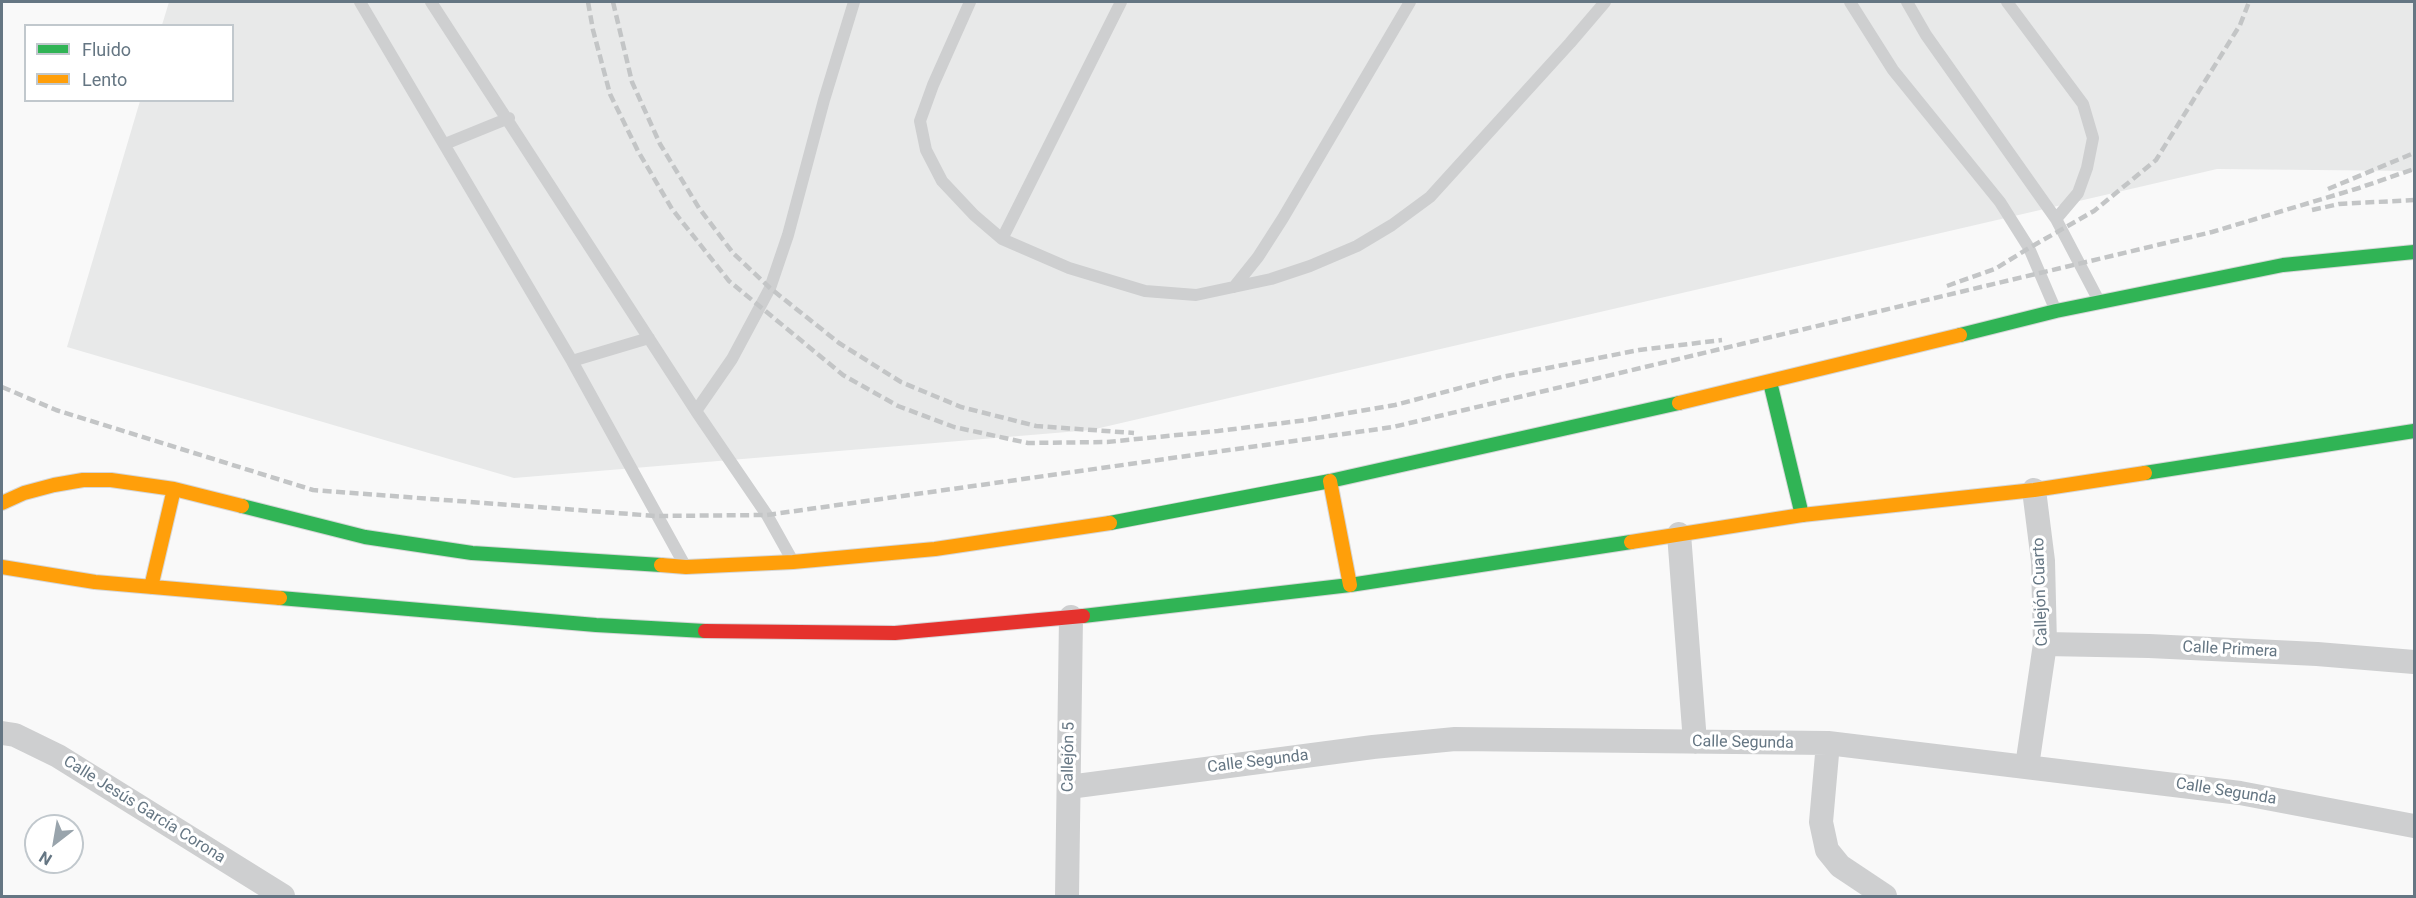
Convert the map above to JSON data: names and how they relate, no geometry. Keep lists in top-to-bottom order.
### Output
{
  "streets": {
    "street": [
      "Callejón Cuarto",
      "Calle Primera",
      "Calle Segunda",
      "Callejón 5",
      "Calle Jesús García Corona"
    ]
  },
  "crossings": [
    ["Callejón Cuarto", "Calle Primera"],
    ["Callejón Cuarto", "Calle Segunda"],
    ["Calle Segunda", "Callejón 5"]
  ],
  "legend": ["Fluido", "Lento"],
  "north": "bottom left"
}
